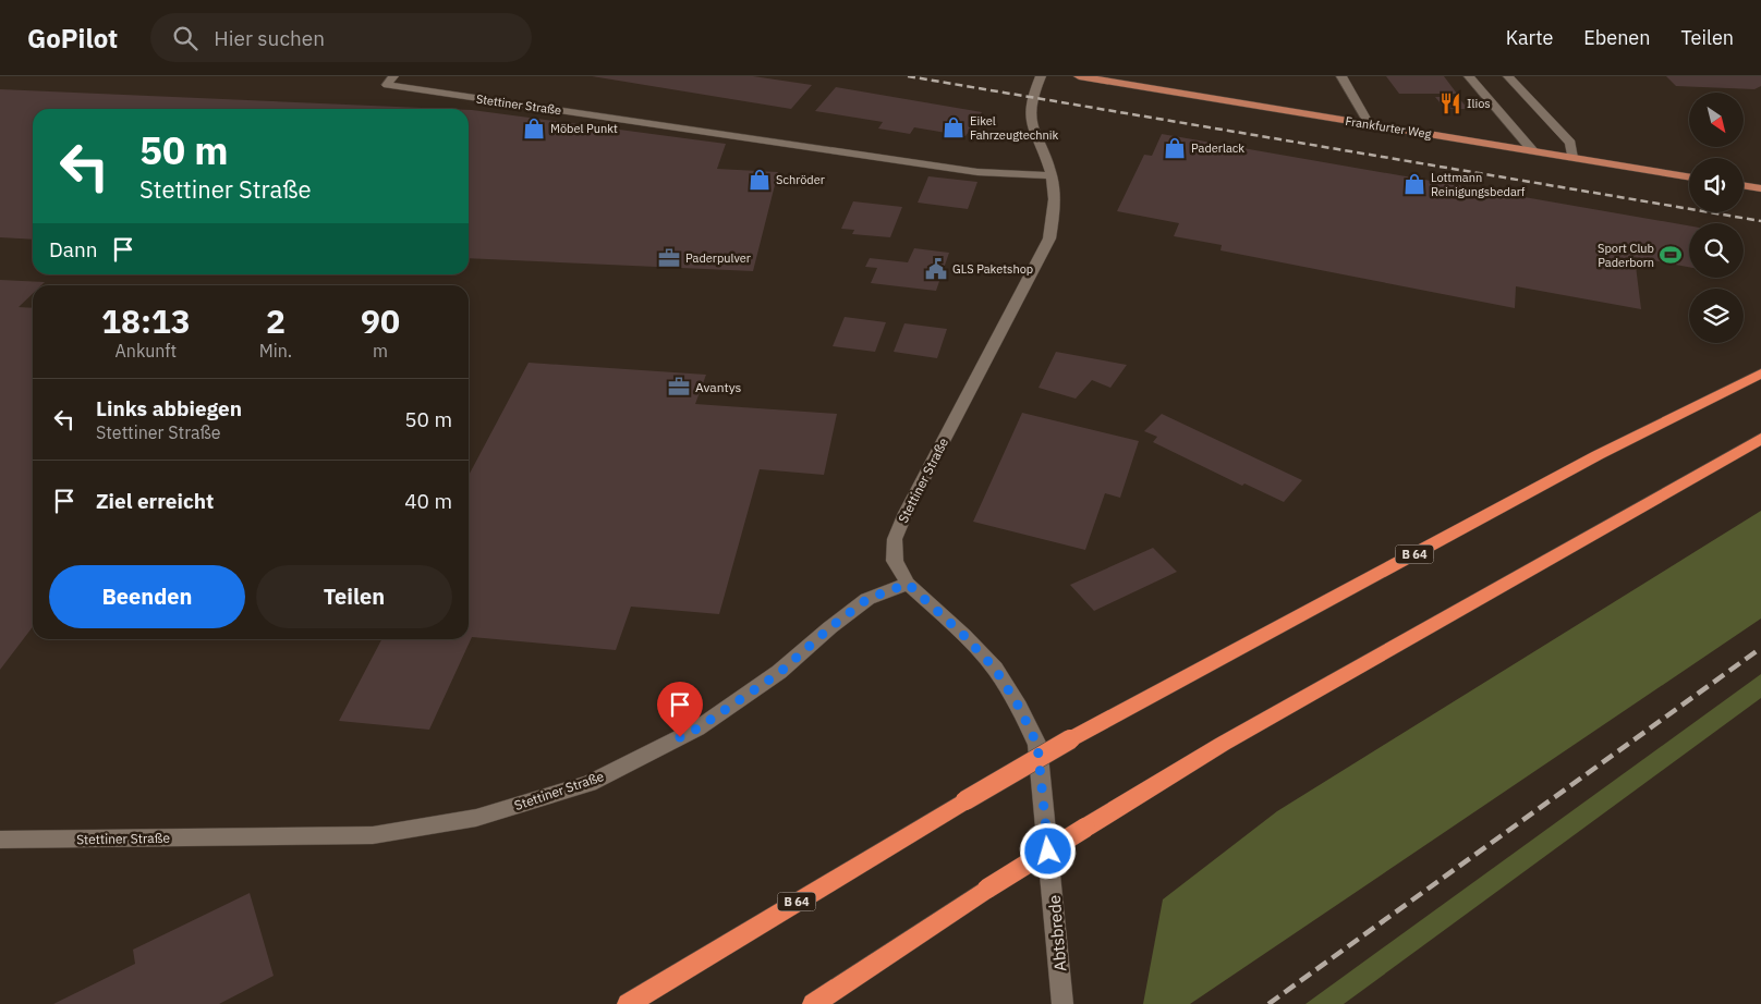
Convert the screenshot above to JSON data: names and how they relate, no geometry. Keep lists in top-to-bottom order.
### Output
{
  "streets": {
    "highway": ["B 64"],
    "main road": ["Frankfurter Weg"],
    "street": ["Stettiner Straße", "Abtsbrede"]
  },
  "crossings": [
    ["Stettiner Straße", "Abtsbrede"]
  ],
  "places": {
    "restaurant": ["Ilios"],
    "shop": [
      "Eikel Fahrzeugtechnik",
      "Möbel Punkt",
      "Paderlack",
      "Schröder",
      "Lottmann Reinigungsbedarf"
    ],
    "sports": ["Sport Club Paderborn"],
    "office": ["Paderpulver", "Avantys"],
    "public building": ["GLS Paketshop"]
  },
  "north": "bottom right",
  "page": {
    "header": "GoPilot",
    "search": "Hier suchen",
    "nav": ["Karte", "Ebenen", "Teilen"],
    "turn": ["50 m", "Stettiner Straße"],
    "then": "Dann",
    "eta": [
      "18:13",
      "Ankunft",
      "2",
      "Min.",
      "90",
      "m"
    ],
    "list": [
      {
        "name": "Links abbiegen",
        "note": "Stettiner Straße",
        "value": "50 m"
      },
      {
        "name": "Ziel erreicht",
        "value": "40 m"
      }
    ],
    "buttons": ["Beenden", "Teilen"]
  }
}
